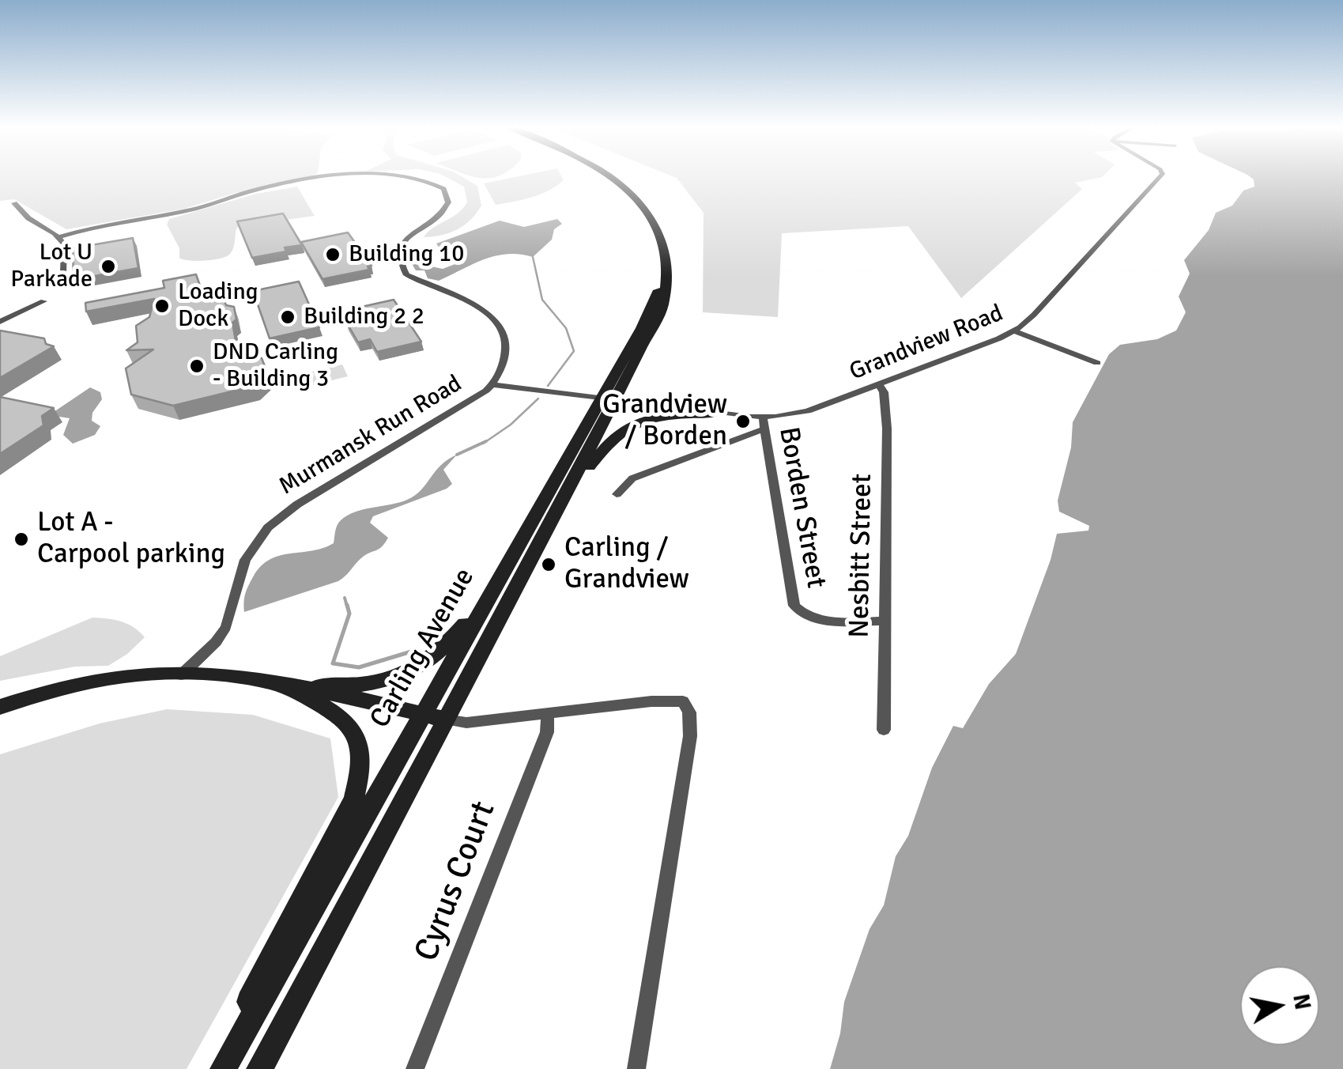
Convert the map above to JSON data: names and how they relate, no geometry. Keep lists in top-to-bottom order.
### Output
{
  "streets": {
    "main road": ["Carling Avenue"],
    "street": [
      "Grandview Road",
      "Murmansk Run Road",
      "Borden Street",
      "Nesbitt Street",
      "Cyrus Court"
    ]
  },
  "crossings": [
    ["Grandview Road", "Murmansk Run Road"],
    ["Grandview Road", "Borden Street"],
    ["Grandview Road", "Nesbitt Street"],
    ["Grandview Road", "Carling Avenue"],
    ["Borden Street", "Nesbitt Street"]
  ],
  "places": [
    "Building 10",
    "Lot U Parkade",
    "Loading Dock",
    "Building 2 2",
    "DND Carling - Building 3",
    "Grandview / Borden",
    "Lot A - Carpool parking",
    "Carling / Grandview"
  ],
  "north": "right"
}
